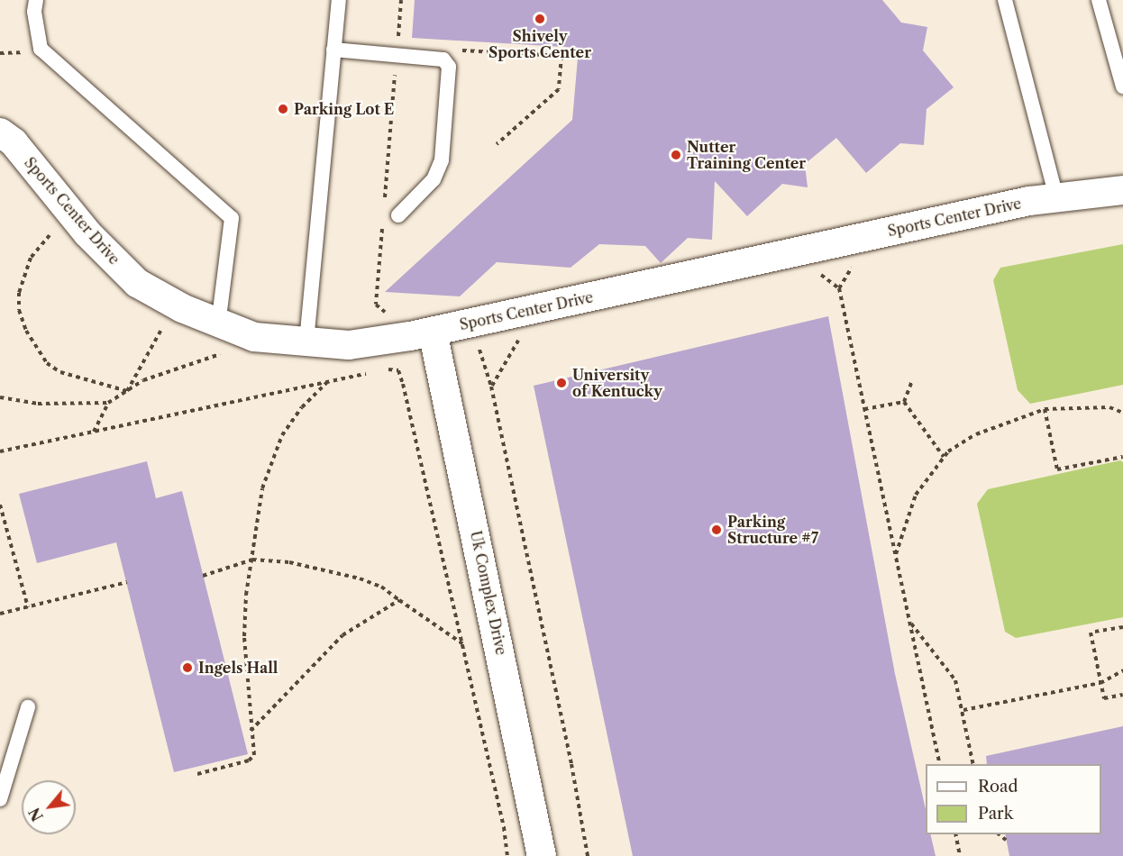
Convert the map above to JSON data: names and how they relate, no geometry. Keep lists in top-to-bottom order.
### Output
{
  "streets": {
    "street": ["Sports Center Drive", "Uk Complex Drive"]
  },
  "crossings": [
    ["Sports Center Drive", "Uk Complex Drive"]
  ],
  "places": [
    "Shively Sports Center",
    "Parking Lot E",
    "Nutter Training Center",
    "University of Kentucky",
    "Parking Structure #7",
    "Ingels Hall"
  ],
  "legend": ["Road", "Park"],
  "north": "bottom left"
}
